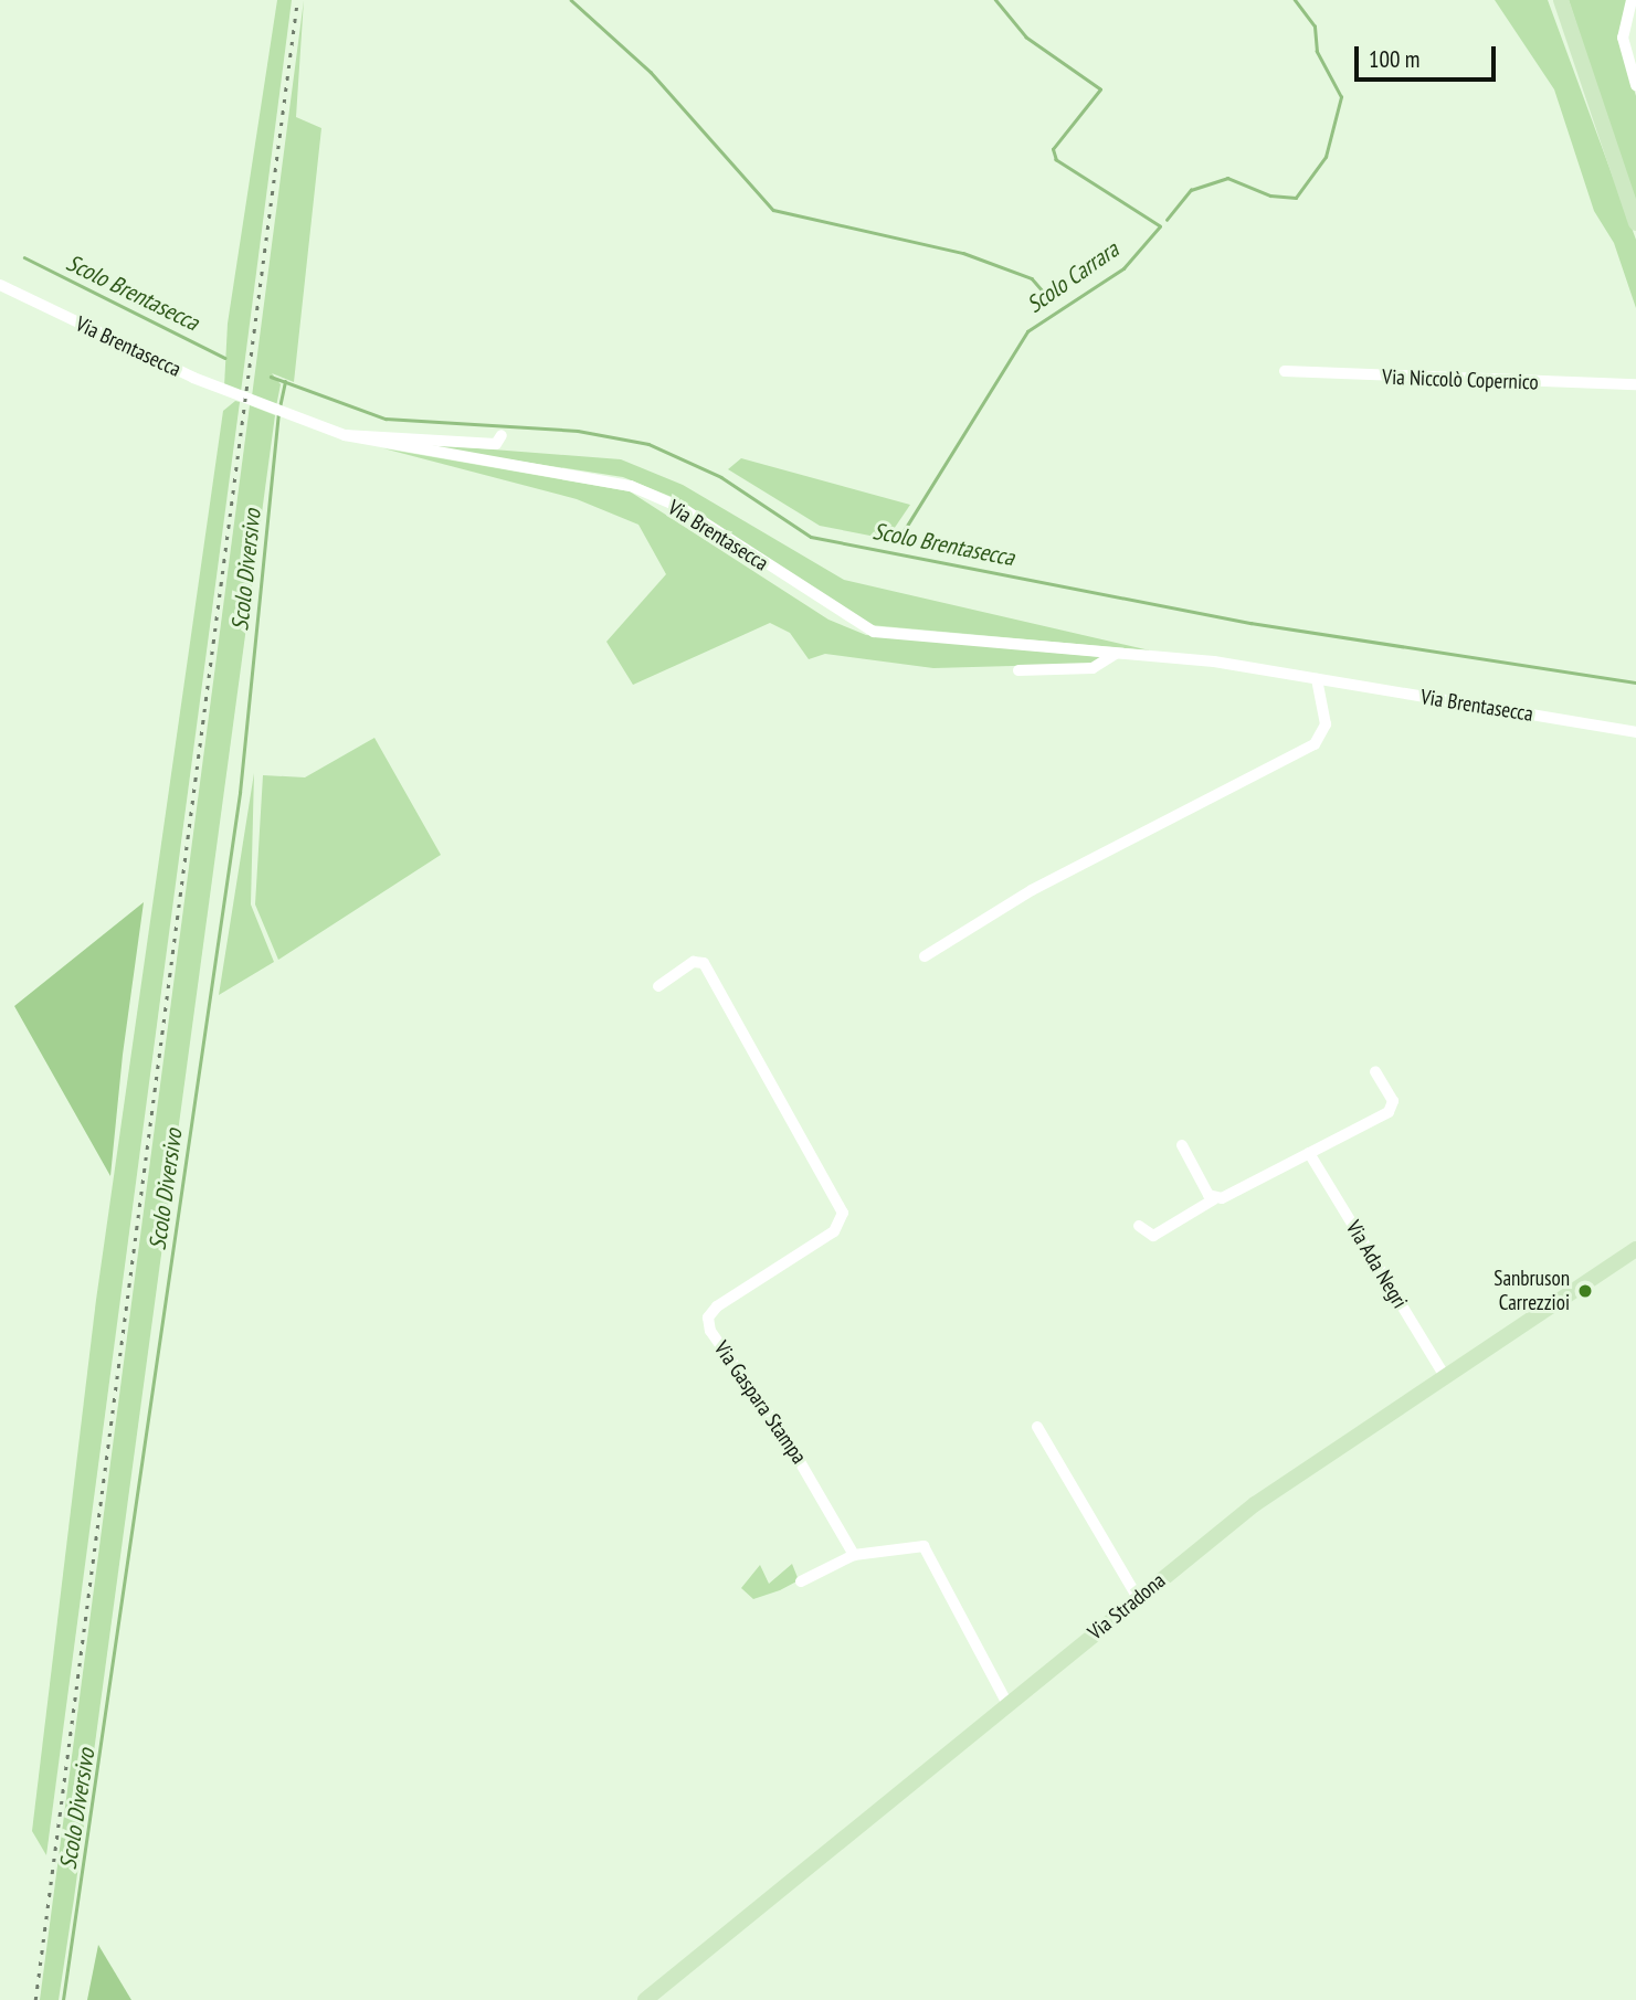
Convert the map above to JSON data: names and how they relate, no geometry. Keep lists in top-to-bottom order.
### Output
{
  "streets": {
    "main road": ["Via Stradona"],
    "street": [
      "Via Brentasecca",
      "Via Niccolò Copernico",
      "Via Ada Negri",
      "Via Gaspara Stampa"
    ]
  },
  "crossings": [
    ["Via Ada Negri", "Via Stradona"]
  ],
  "water": ["Scolo Carrara", "Scolo Brentasecca", "Scolo Diversivo"],
  "places": ["Sanbruson Carrezzioi"],
  "scale_bar": "100 m"
}
